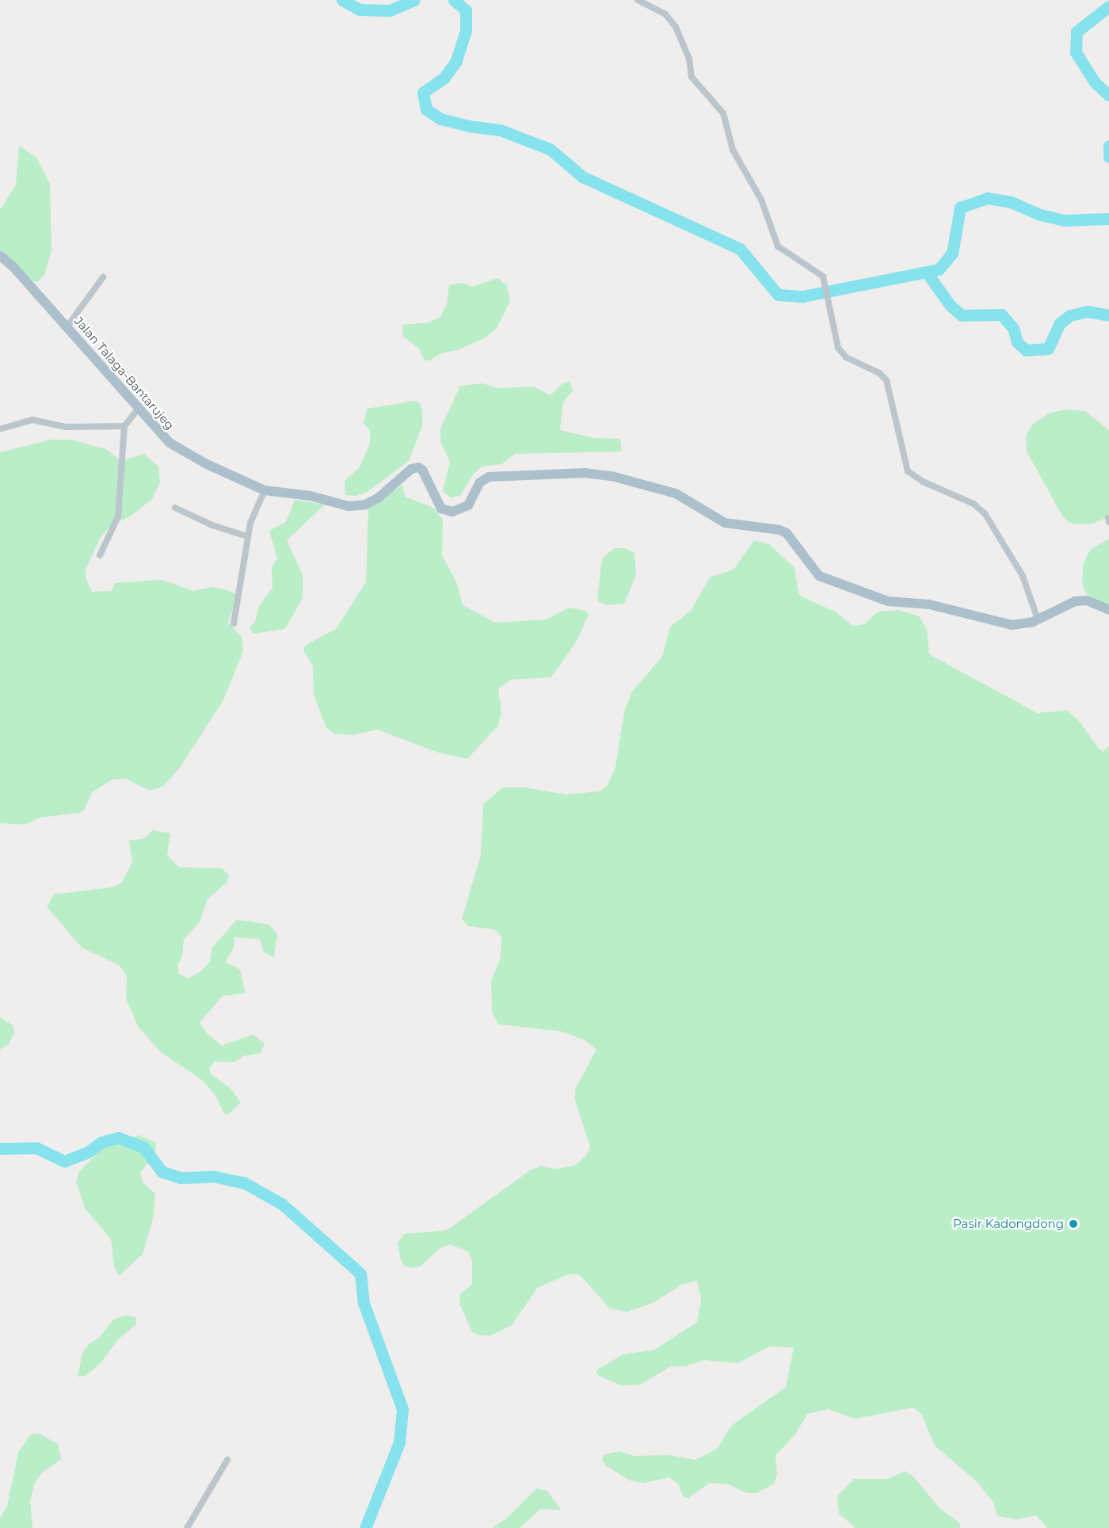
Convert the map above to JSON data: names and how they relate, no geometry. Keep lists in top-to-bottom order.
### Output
{
  "streets": {
    "main road": ["Jalan Talaga-Bantarujeg"]
  },
  "places": ["Pasir Kadongdong"]
}
